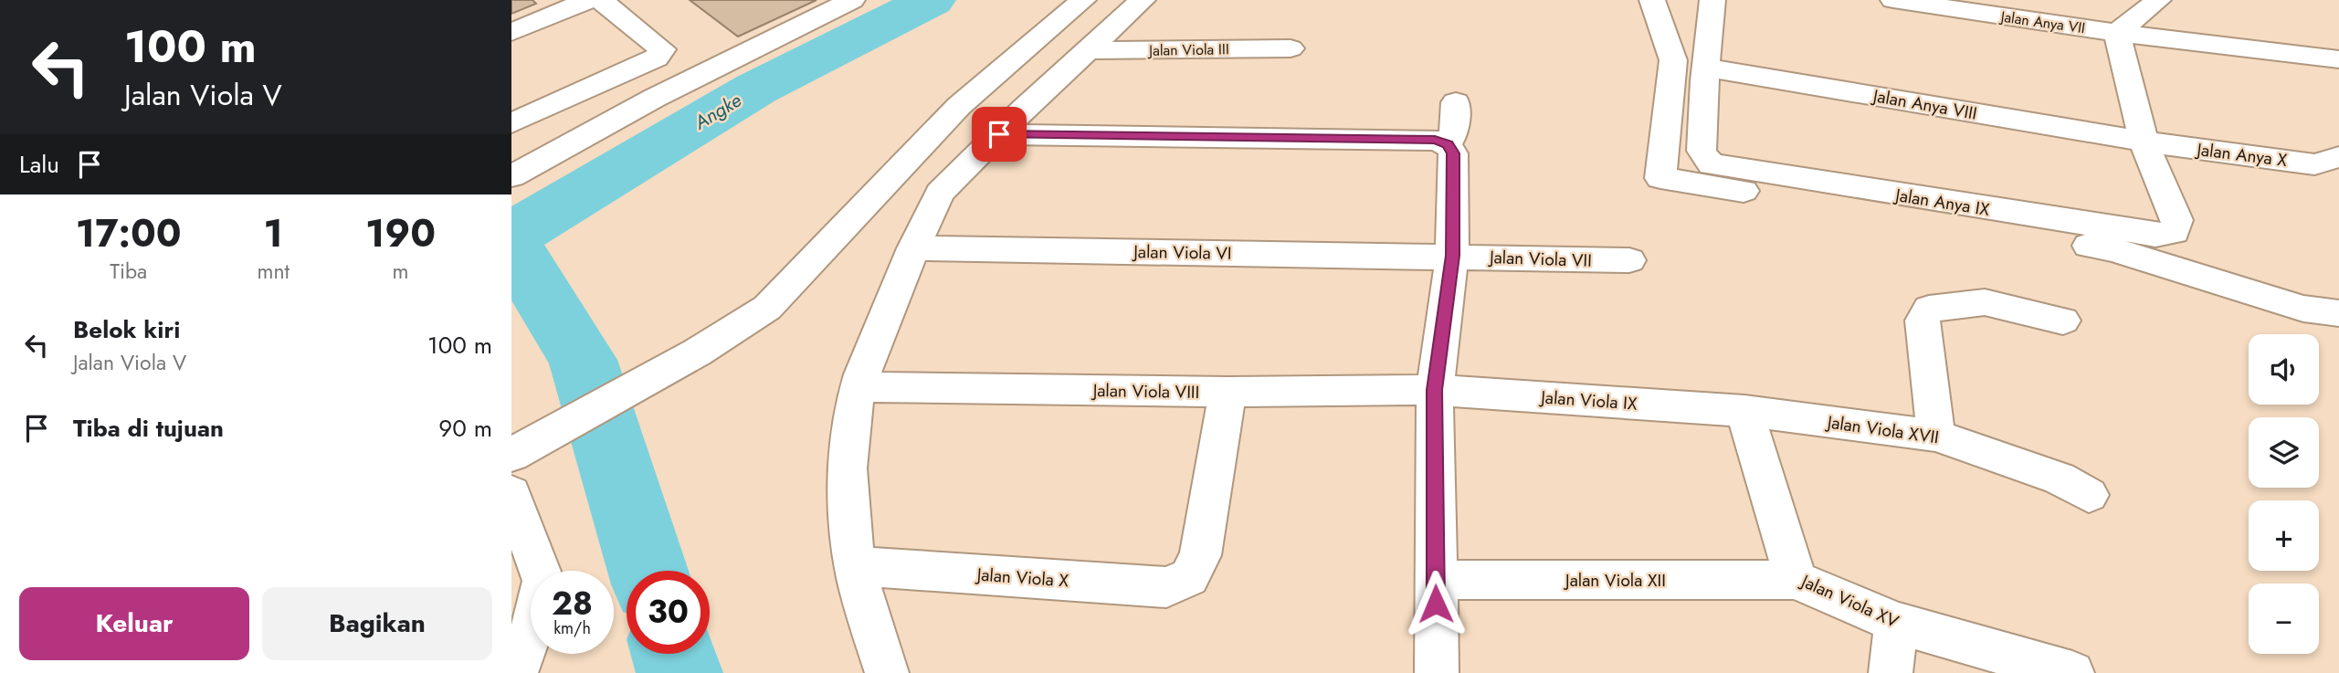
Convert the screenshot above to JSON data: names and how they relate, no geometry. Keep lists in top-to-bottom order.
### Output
{
  "streets": {
    "street": [
      "Jalan Anya VII",
      "Jalan Viola III",
      "Jalan Anya VIII",
      "Jalan Anya X",
      "Jalan Anya IX",
      "Jalan Viola VI",
      "Jalan Viola VII",
      "Jalan Viola VIII",
      "Jalan Viola IX",
      "Jalan Viola XVII",
      "Jalan Viola X",
      "Jalan Viola XII",
      "Jalan Viola XV"
    ]
  },
  "crossings": [
    ["Jalan Anya VIII", "Jalan Anya X"],
    ["Jalan Anya VIII", "Jalan Anya IX"],
    ["Jalan Anya X", "Jalan Anya IX"],
    ["Jalan Viola VI", "Jalan Viola VII"],
    ["Jalan Viola VIII", "Jalan Viola IX"],
    ["Jalan Viola VIII", "Jalan Viola X"],
    ["Jalan Viola IX", "Jalan Viola XVII"],
    ["Jalan Viola IX", "Jalan Viola XV"],
    ["Jalan Viola XVII", "Jalan Viola XV"],
    ["Jalan Viola XII", "Jalan Viola XV"]
  ],
  "water": ["Angke"],
  "page": {
    "turn": ["100 m", "Jalan Viola V"],
    "then": "Lalu",
    "eta": [
      "17:00",
      "Tiba",
      "1",
      "mnt",
      "190",
      "m"
    ],
    "list": [
      {
        "name": "Belok kiri",
        "note": "Jalan Viola V",
        "value": "100 m"
      },
      {
        "name": "Tiba di tujuan",
        "value": "90 m"
      }
    ],
    "map_buttons": ["+", "−"],
    "speed": "28 km/h",
    "limit": "30",
    "buttons": ["Keluar", "Bagikan"]
  }
}
